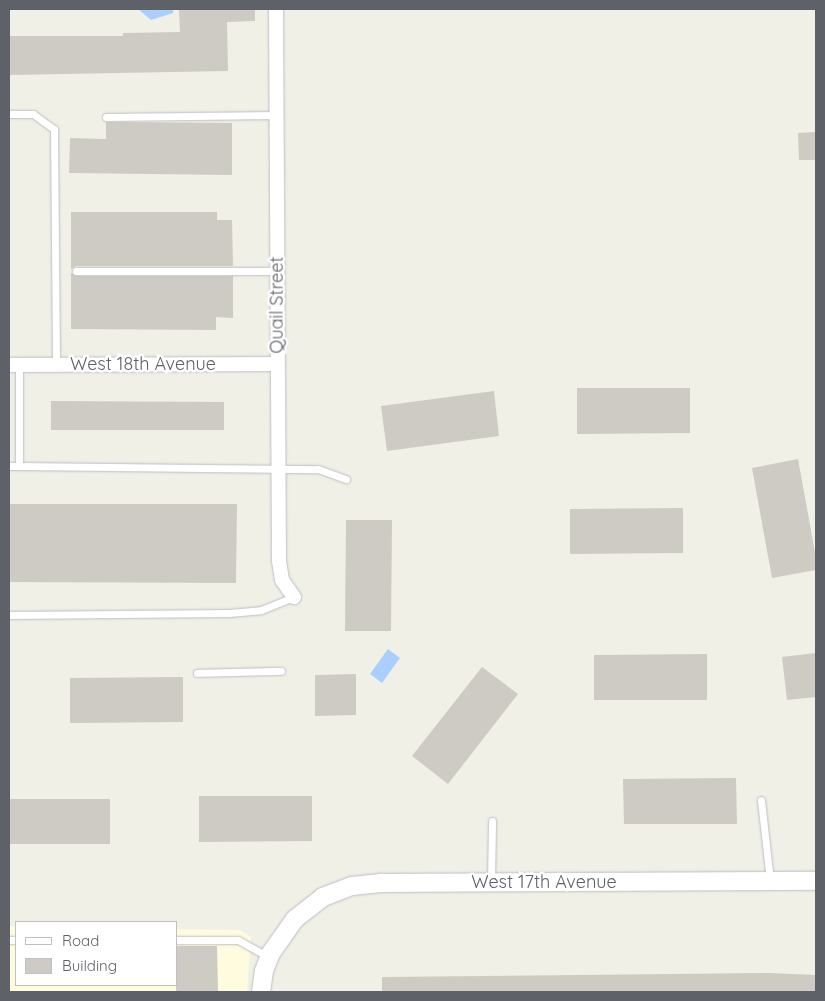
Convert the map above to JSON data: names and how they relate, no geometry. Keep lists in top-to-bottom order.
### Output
{
  "streets": {
    "street": ["Quail Street", "West 18th Avenue", "West 17th Avenue"]
  },
  "crossings": [
    ["Quail Street", "West 18th Avenue"]
  ],
  "legend": ["Road", "Building"]
}
